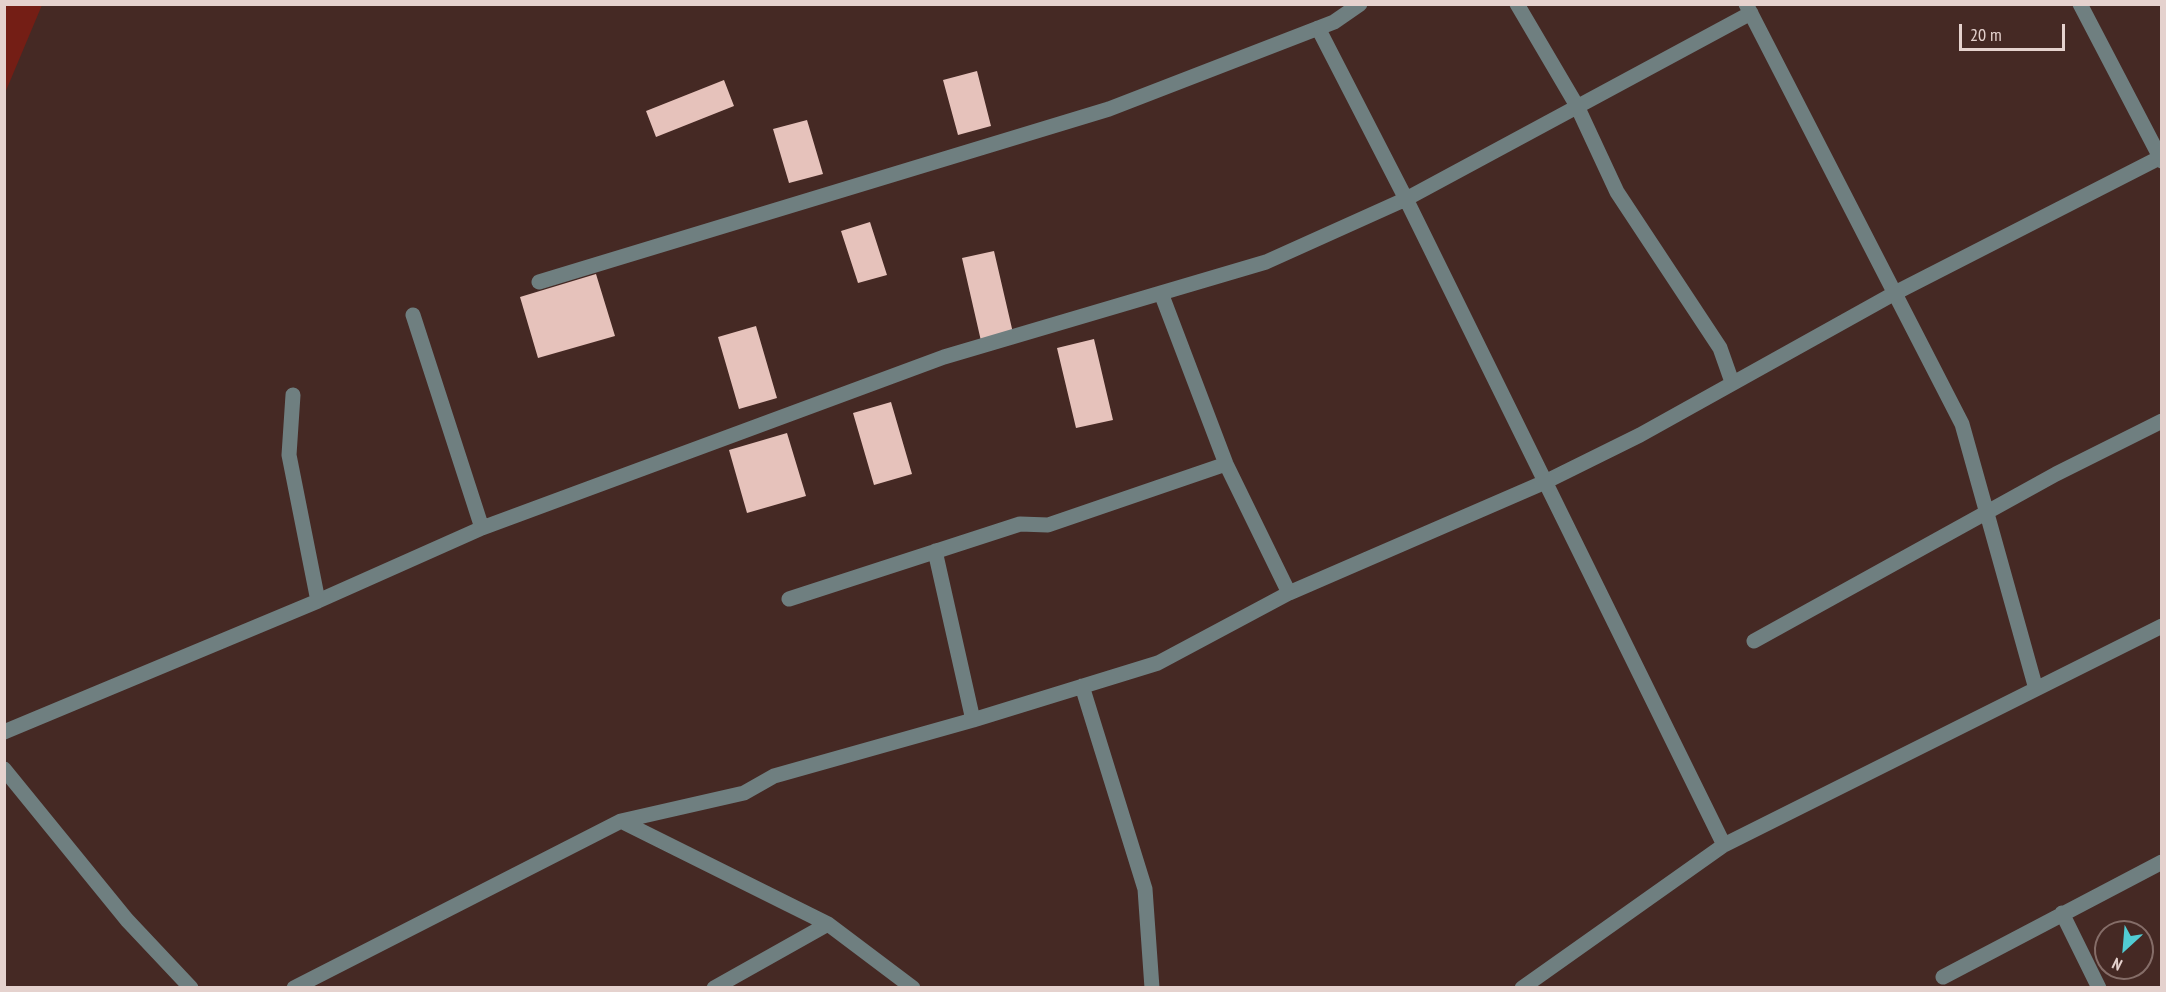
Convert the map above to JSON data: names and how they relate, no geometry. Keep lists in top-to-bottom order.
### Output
{
  "scale_bar": "20 m",
  "north": "bottom left"
}
